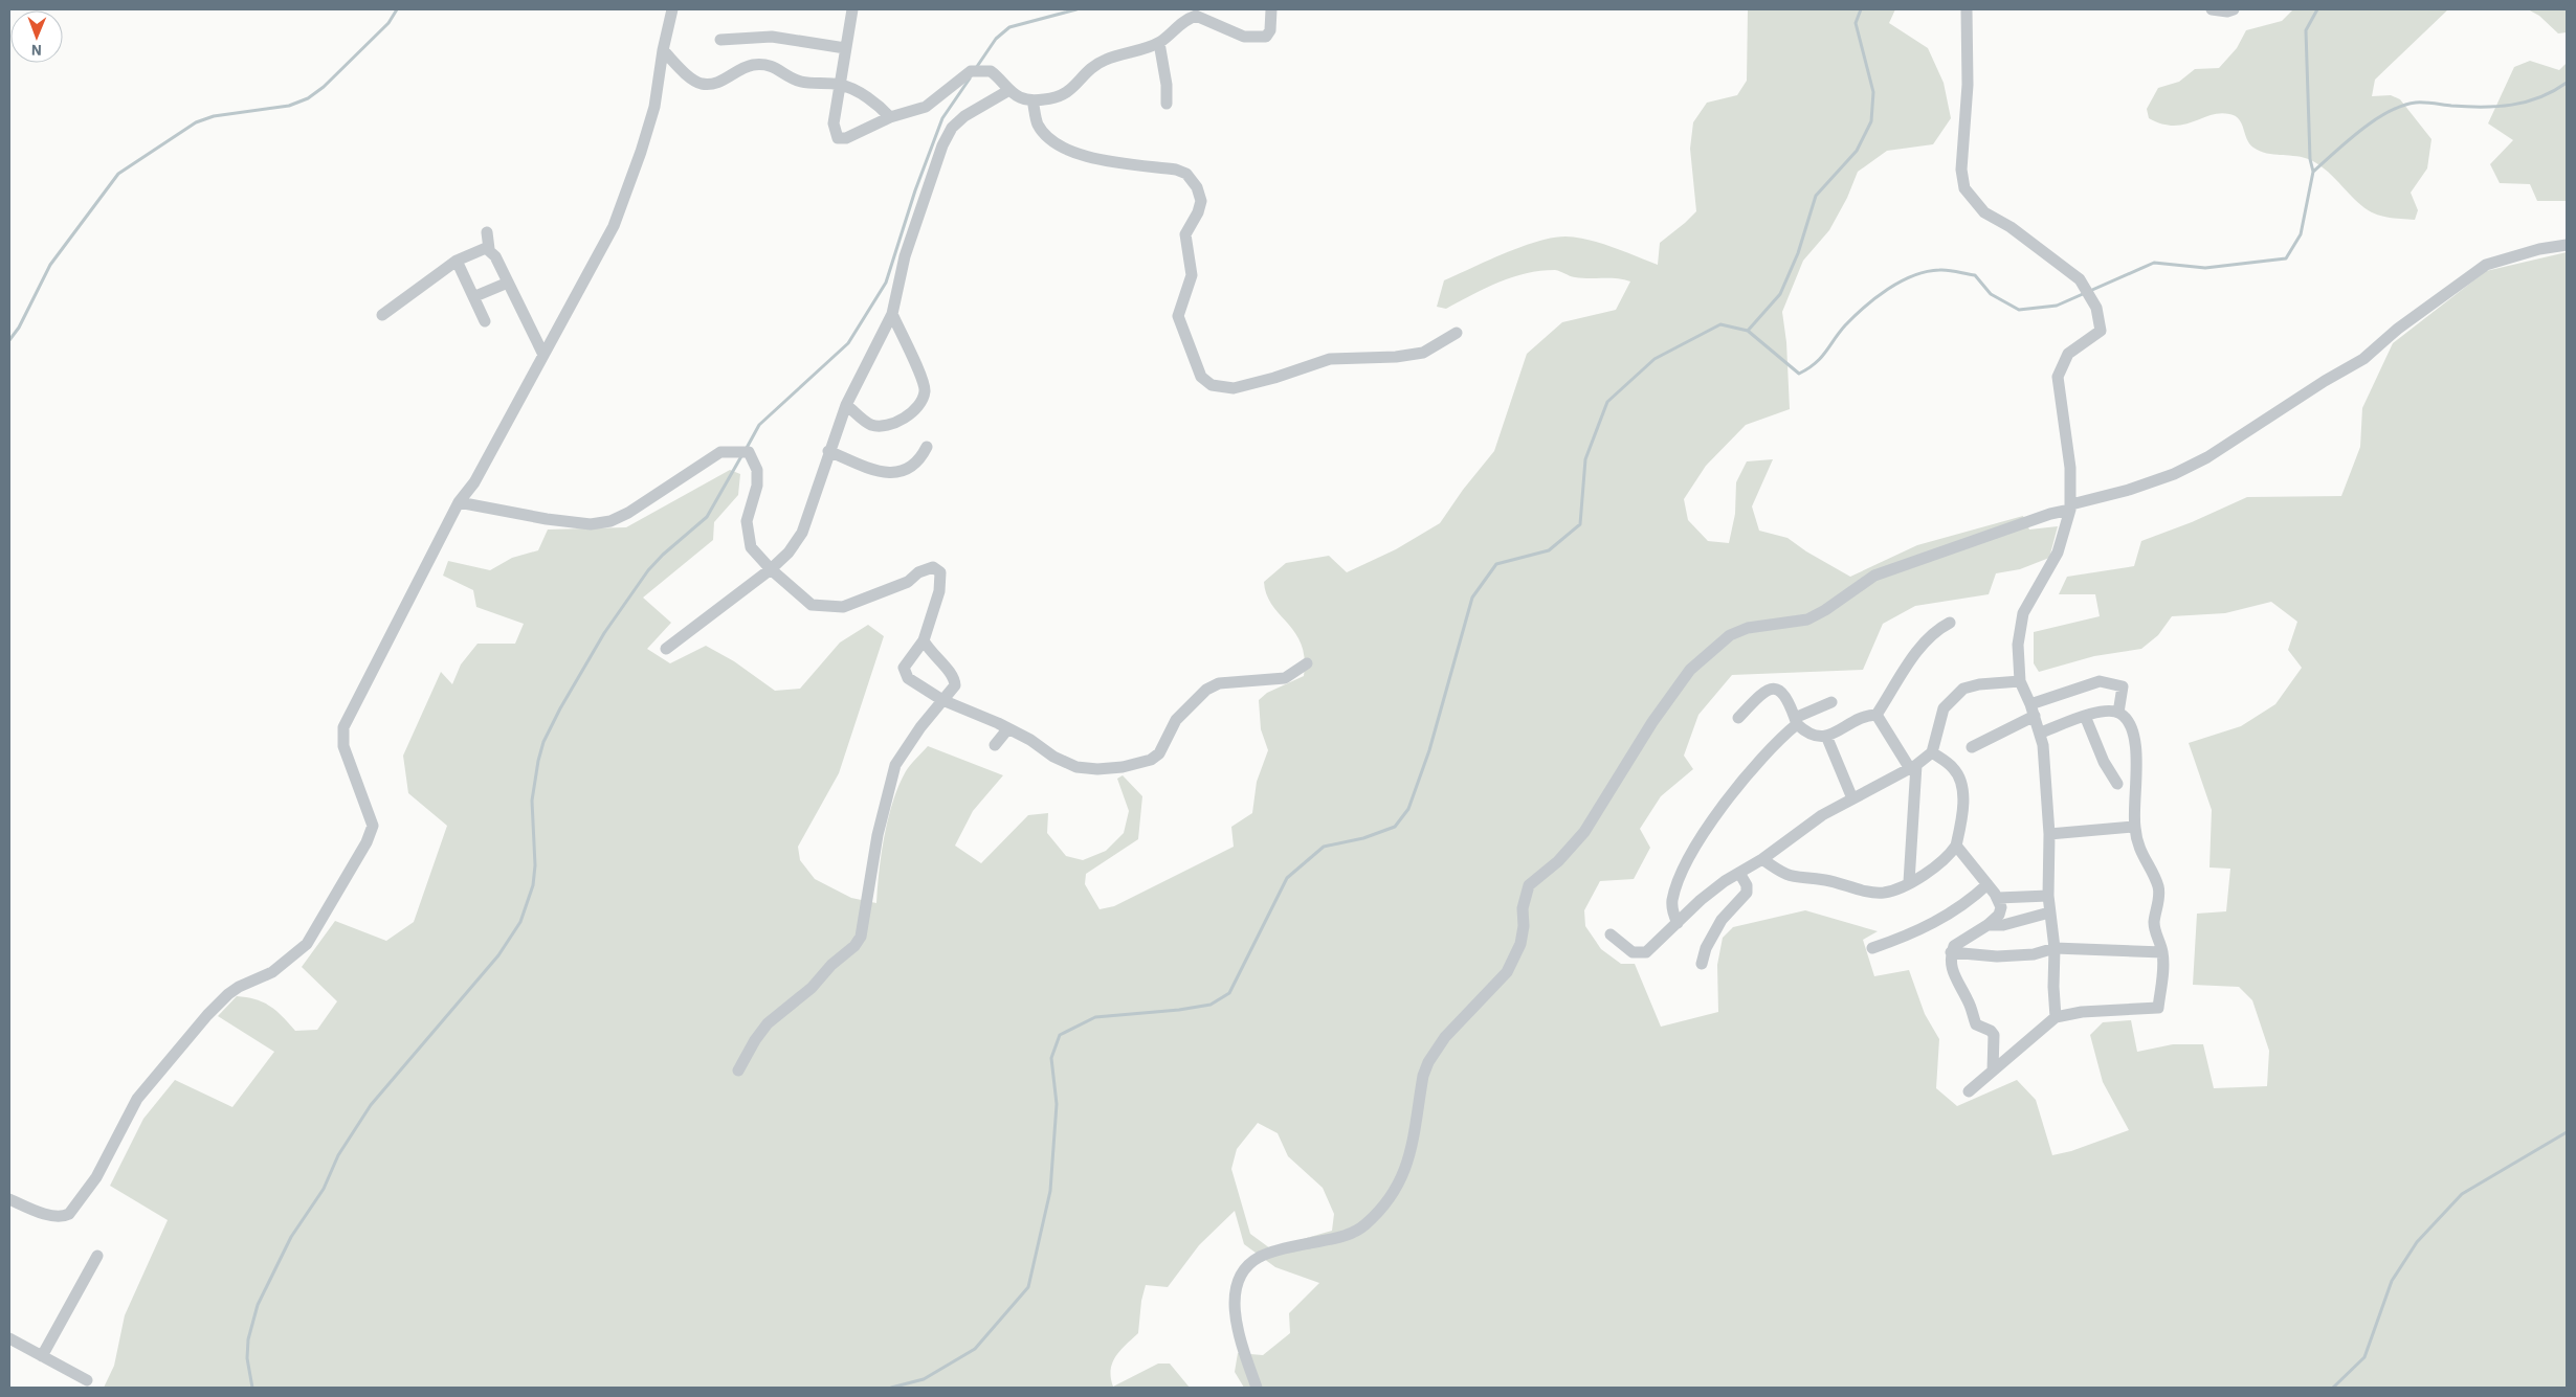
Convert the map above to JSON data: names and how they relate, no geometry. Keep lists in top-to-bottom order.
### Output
{
  "north": "bottom"
}
